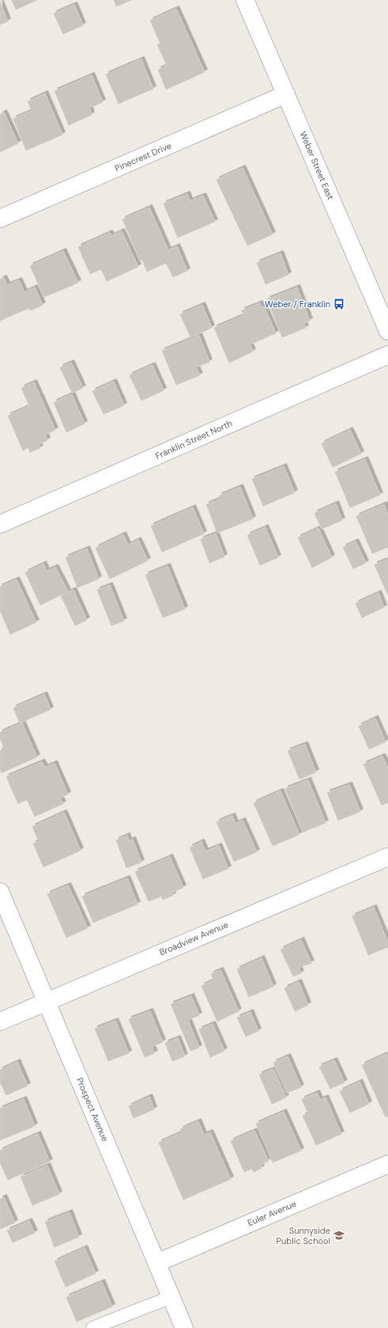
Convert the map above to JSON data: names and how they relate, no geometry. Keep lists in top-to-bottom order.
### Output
{
  "streets": {
    "street": [
      "Pinecrest Drive",
      "Weber Street East",
      "Franklin Street North",
      "Broadview Avenue",
      "Prospect Avenue",
      "Euler Avenue"
    ]
  },
  "crossings": [
    ["Pinecrest Drive", "Weber Street East"],
    ["Broadview Avenue", "Prospect Avenue"],
    ["Prospect Avenue", "Euler Avenue"]
  ],
  "places": {
    "bus stop": ["Weber / Franklin"],
    "school or university": ["Sunnyside Public School"]
  }
}
